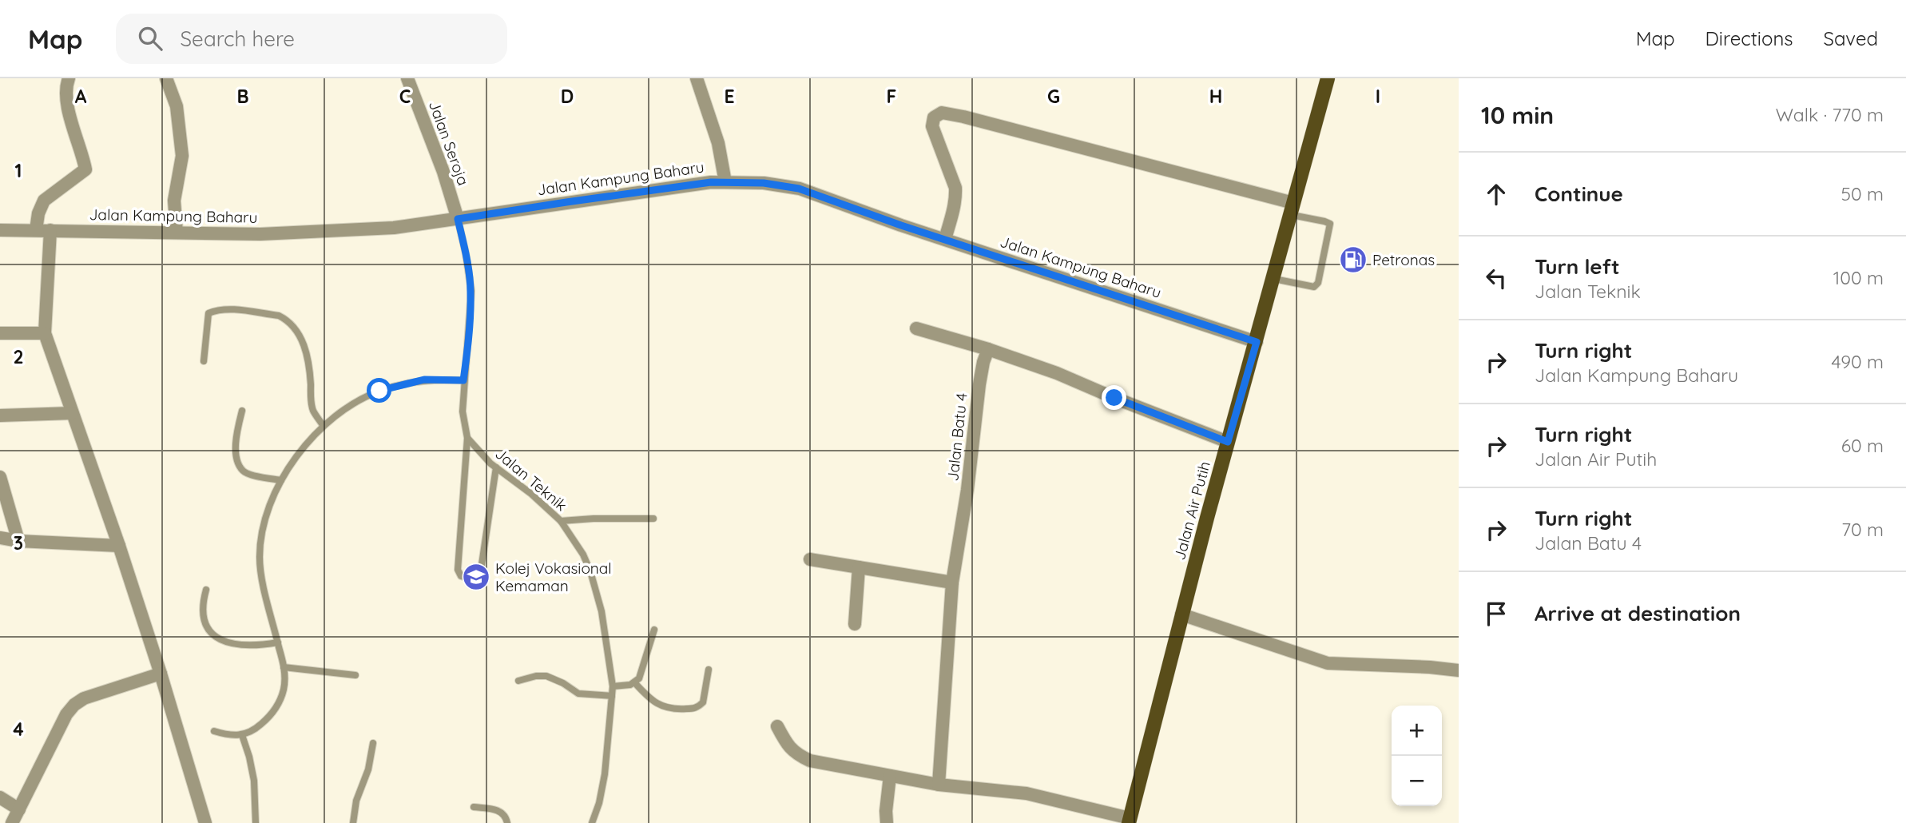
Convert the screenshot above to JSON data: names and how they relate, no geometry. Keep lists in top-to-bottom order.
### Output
{
  "streets": {
    "main road": ["Jalan Air Putih"],
    "street": ["Jalan Seroja", "Jalan Kampung Baharu", "Jalan Batu 4"],
    "lane": ["Jalan Teknik"]
  },
  "crossings": [
    ["Jalan Seroja", "Jalan Kampung Baharu"],
    ["Jalan Kampung Baharu", "Jalan Air Putih"]
  ],
  "places": {
    "fuel station": ["Petronas"],
    "school or university": ["Kolej Vokasional Kemaman"]
  },
  "page": {
    "header": "Map",
    "search": "Search here",
    "nav": ["Map", "Directions", "Saved"],
    "heading": ["10 min", "Walk · 770 m"],
    "list": [
      ["Continue", "50 m"],
      ["Turn left", "Jalan Teknik", "100 m"],
      ["Turn right", "Jalan Kampung Baharu", "490 m"],
      ["Turn right", "Jalan Air Putih", "60 m"],
      ["Turn right", "Jalan Batu 4", "70 m"],
      "Arrive at destination"
    ],
    "map_buttons": ["+", "−"]
  },
  "grid": {
    "columns": [
      "A",
      "B",
      "C",
      "D",
      "E",
      "F",
      "G",
      "H",
      "I"
    ],
    "rows": [
      "1",
      "2",
      "3",
      "4"
    ]
  }
}
